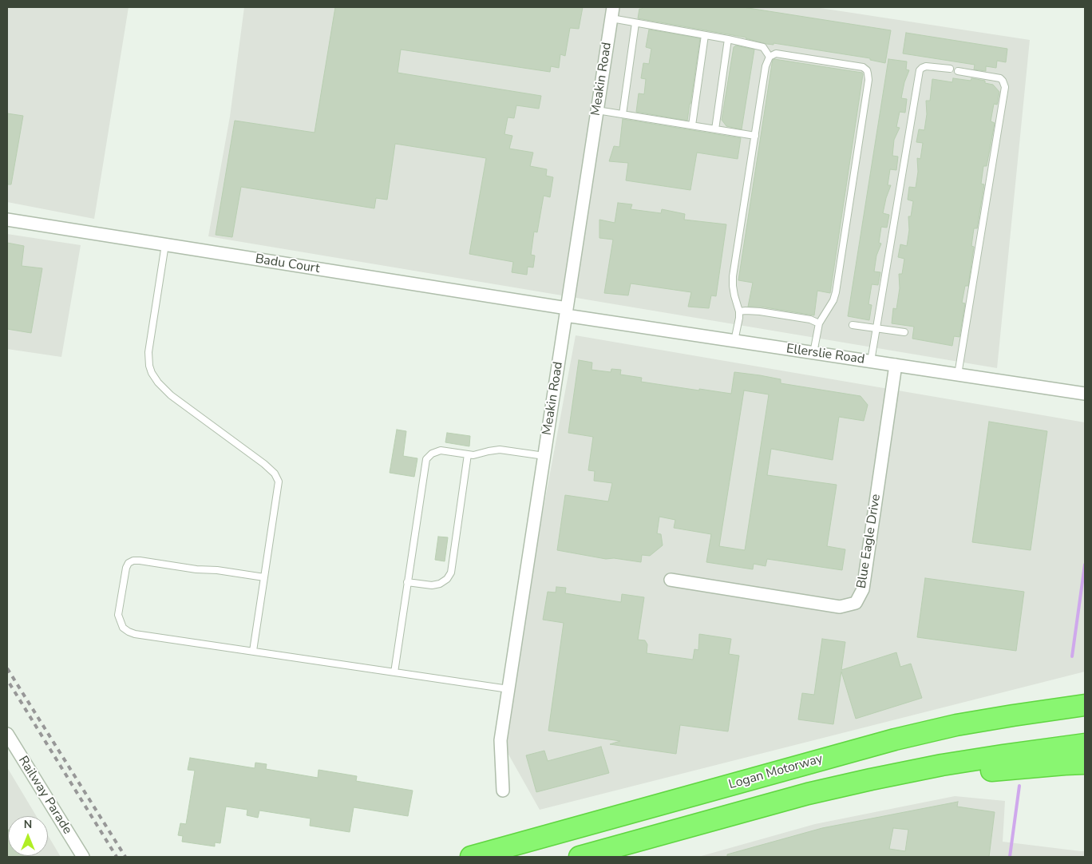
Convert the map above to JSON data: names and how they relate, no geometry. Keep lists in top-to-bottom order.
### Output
{
  "streets": {
    "highway": ["Logan Motorway"],
    "street": [
      "Meakin Road",
      "Badu Court",
      "Ellerslie Road",
      "Blue Eagle Drive",
      "Railway Parade"
    ]
  },
  "crossings": [
    ["Meakin Road", "Badu Court"],
    ["Meakin Road", "Ellerslie Road"],
    ["Badu Court", "Ellerslie Road"],
    ["Ellerslie Road", "Blue Eagle Drive"]
  ],
  "north": "top"
}
